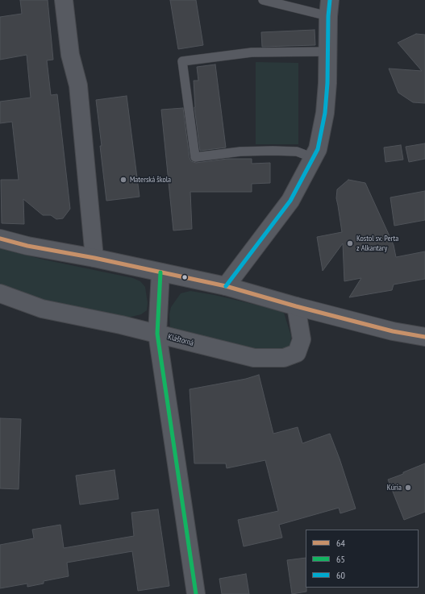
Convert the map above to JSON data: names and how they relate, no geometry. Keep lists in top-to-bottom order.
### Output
{
  "streets": {
    "street": ["Kláštorná"]
  },
  "places": ["Materská škola", "Kostol sv. Perta z Alkantary", "Kúria"],
  "lines": ["transit line 60", "transit line 64", "transit line 65"],
  "legend": ["64", "65", "60"]
}
